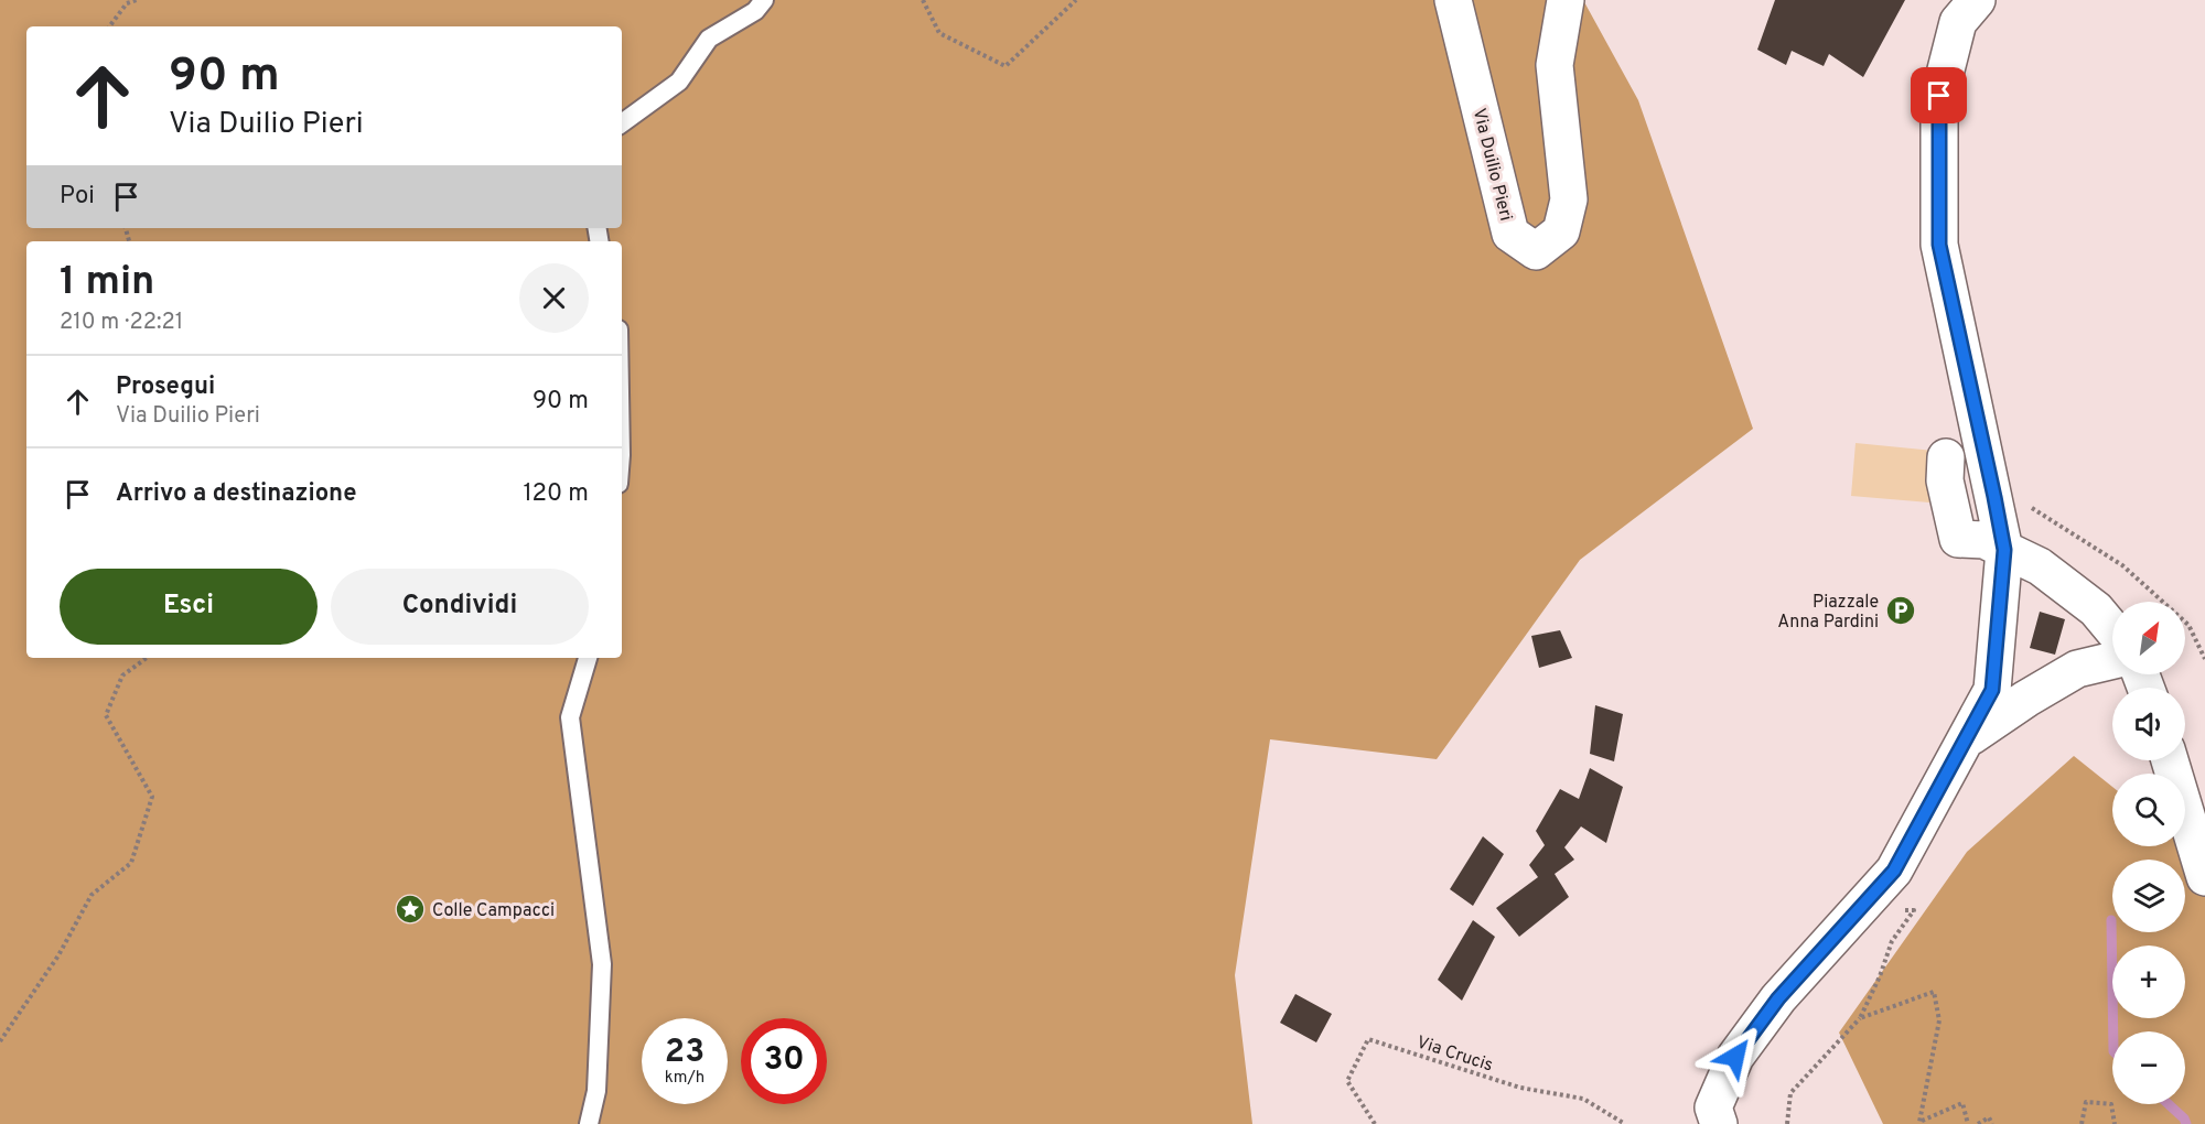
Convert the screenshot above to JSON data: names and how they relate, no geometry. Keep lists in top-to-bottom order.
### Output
{
  "streets": {
    "street": ["Via Duilio Pieri"],
    "path": ["Via Crucis"]
  },
  "places": {
    "parking": ["Piazzale Anna Pardini"],
    "place": ["Colle Campacci"]
  },
  "north": "top right",
  "page": {
    "turn": ["90 m", "Via Duilio Pieri"],
    "then": "Poi",
    "heading": ["1 min", "210 m · 22:21"],
    "list": [
      {
        "name": "Prosegui",
        "note": "Via Duilio Pieri",
        "value": "90 m"
      },
      {
        "name": "Arrivo a destinazione",
        "value": "120 m"
      }
    ],
    "buttons": ["Esci", "Condividi"],
    "map_buttons": ["+", "−"],
    "speed": "23 km/h",
    "limit": "30"
  }
}
